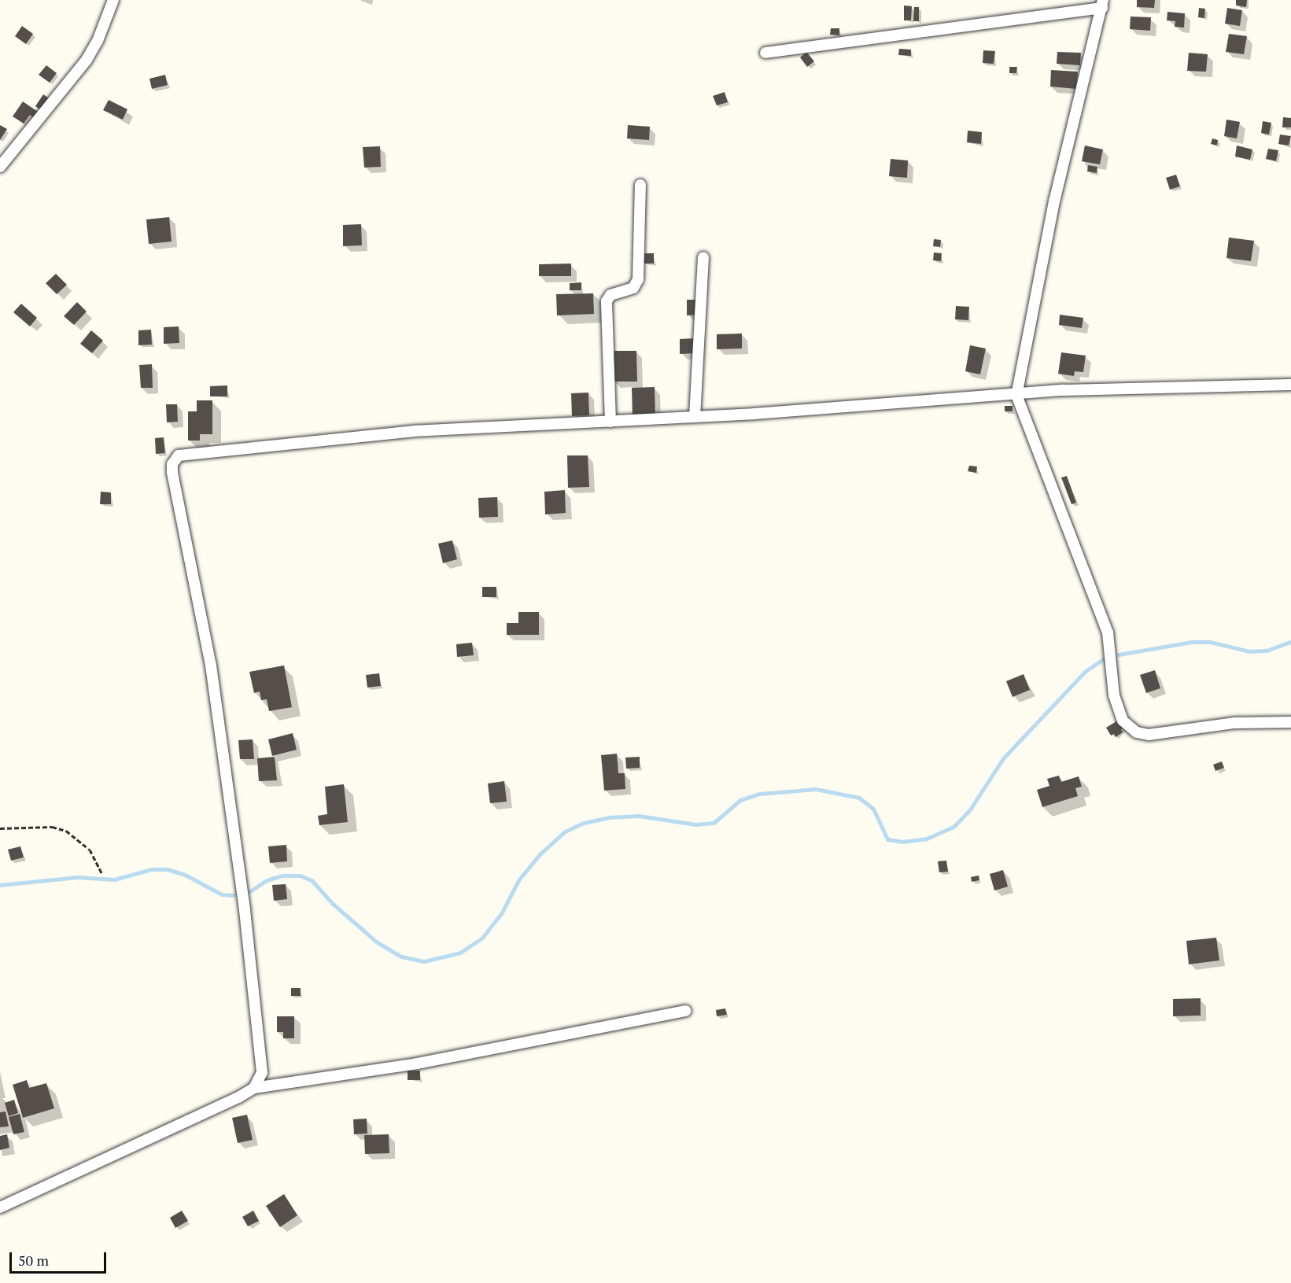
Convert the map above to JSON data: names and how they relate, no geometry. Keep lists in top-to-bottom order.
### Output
{
  "scale_bar": "50 m"
}
